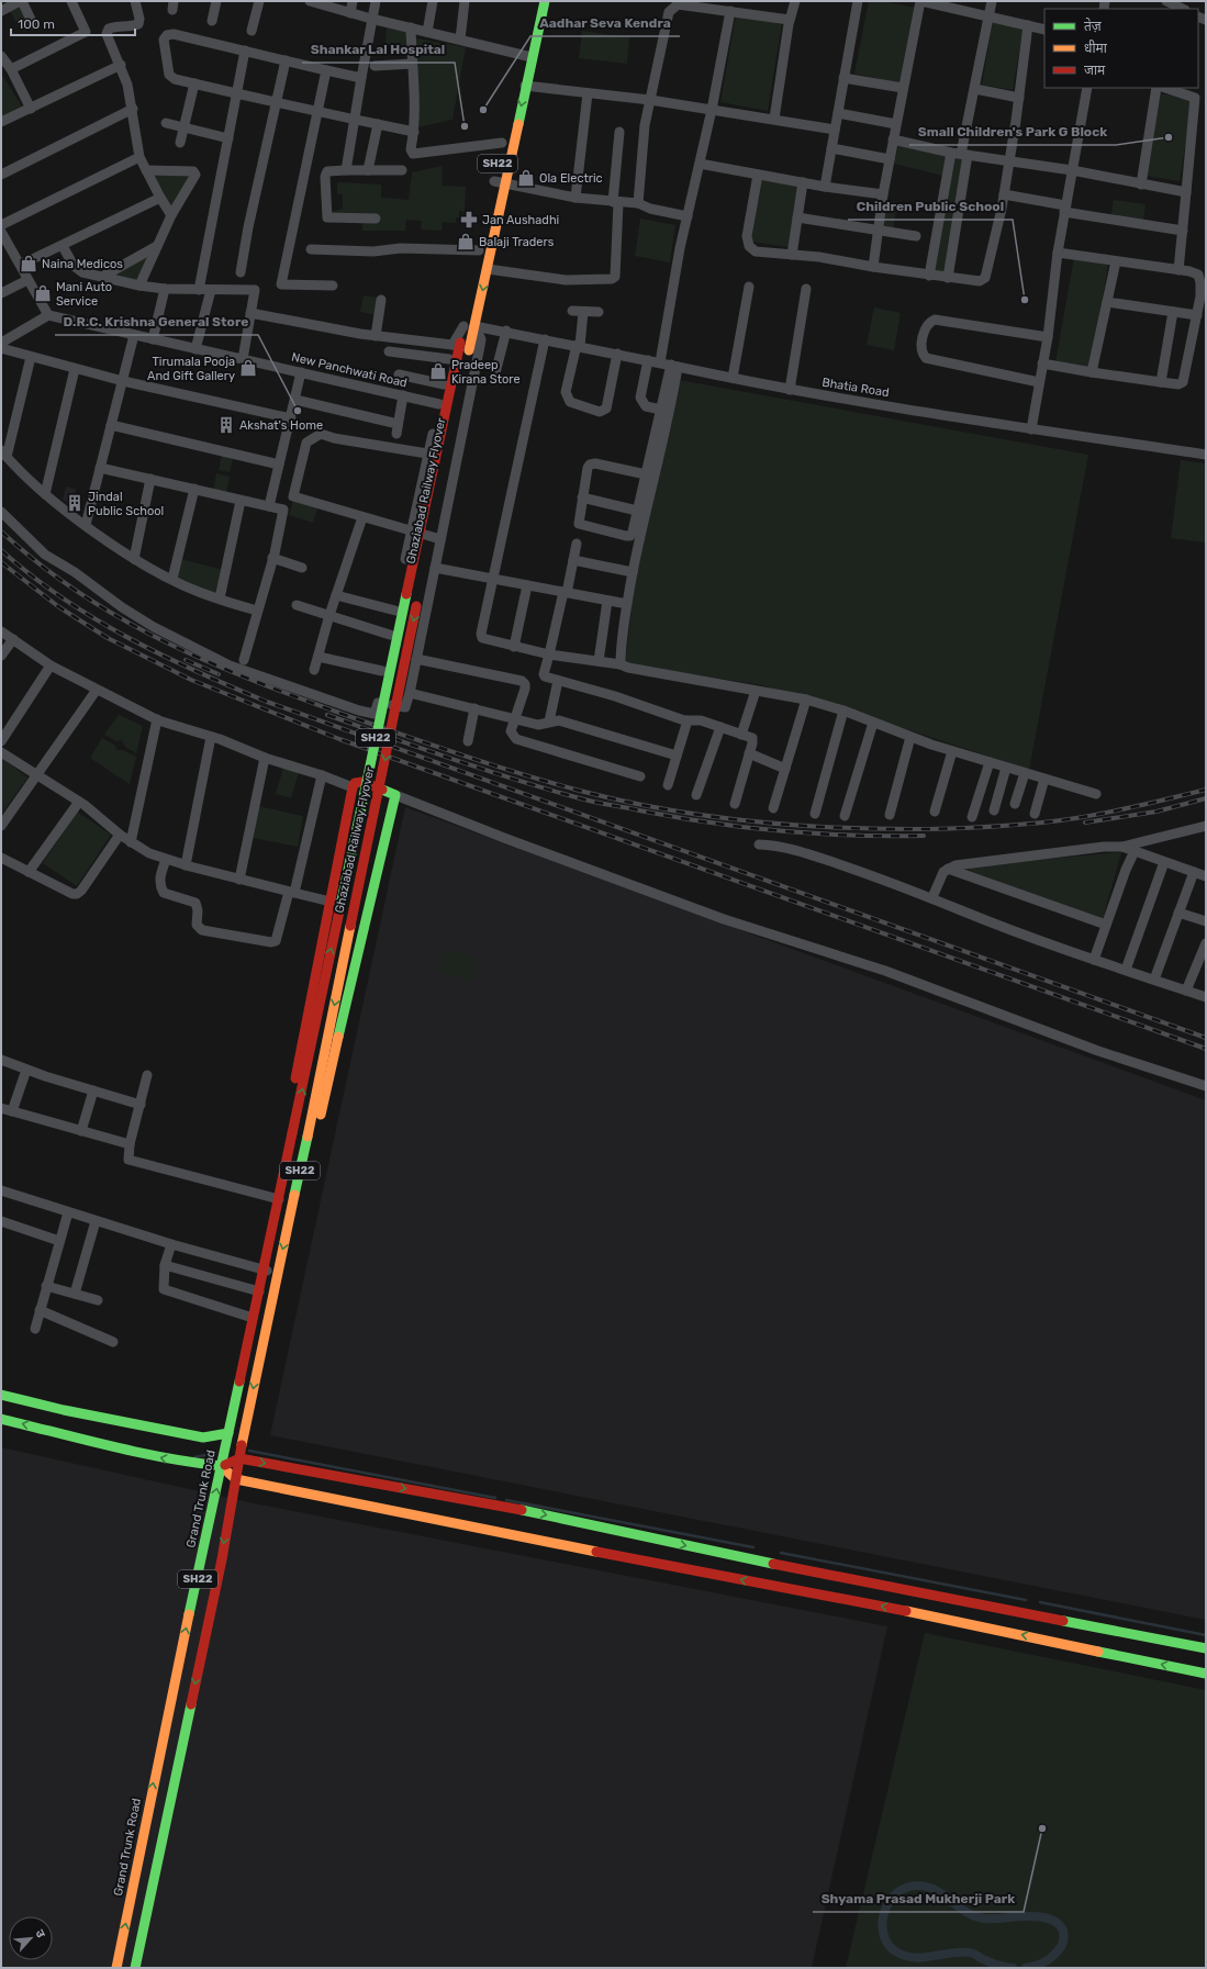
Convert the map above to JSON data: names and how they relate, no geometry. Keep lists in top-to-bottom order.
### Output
{
  "streets": {
    "main road": ["SH22", "Ghaziabad Railway Flyover", "Grand Trunk Road"],
    "street": ["New Panchwati Road", "Bhatia Road"]
  },
  "crossings": [
    ["SH22", "Bhatia Road"],
    ["SH22", "Ghaziabad Railway Flyover"],
    ["Bhatia Road", "Ghaziabad Railway Flyover"],
    ["Ghaziabad Railway Flyover", "Grand Trunk Road"]
  ],
  "places": {
    "other": [
      "Aadhar Seva Kendra",
      "Shankar Lal Hospital",
      "Small Children's Park G Block",
      "Children Public School",
      "D.R.C. Krishna General Store",
      "Shyama Prasad Mukherji Park"
    ],
    "shop": [
      "Ola Electric",
      "Balaji Traders",
      "Naina Medicos",
      "Mani Auto Service",
      "Tirumala Pooja And Gift Gallery",
      "Pradeep Kirana Store"
    ],
    "pharmacy": ["Jan Aushadhi"],
    "building": ["Akshat's Home", "Jindal Public School"]
  },
  "legend": ["तेज़", "धीमा", "जाम"],
  "scale_bar": "100 m",
  "north": "top right"
}
